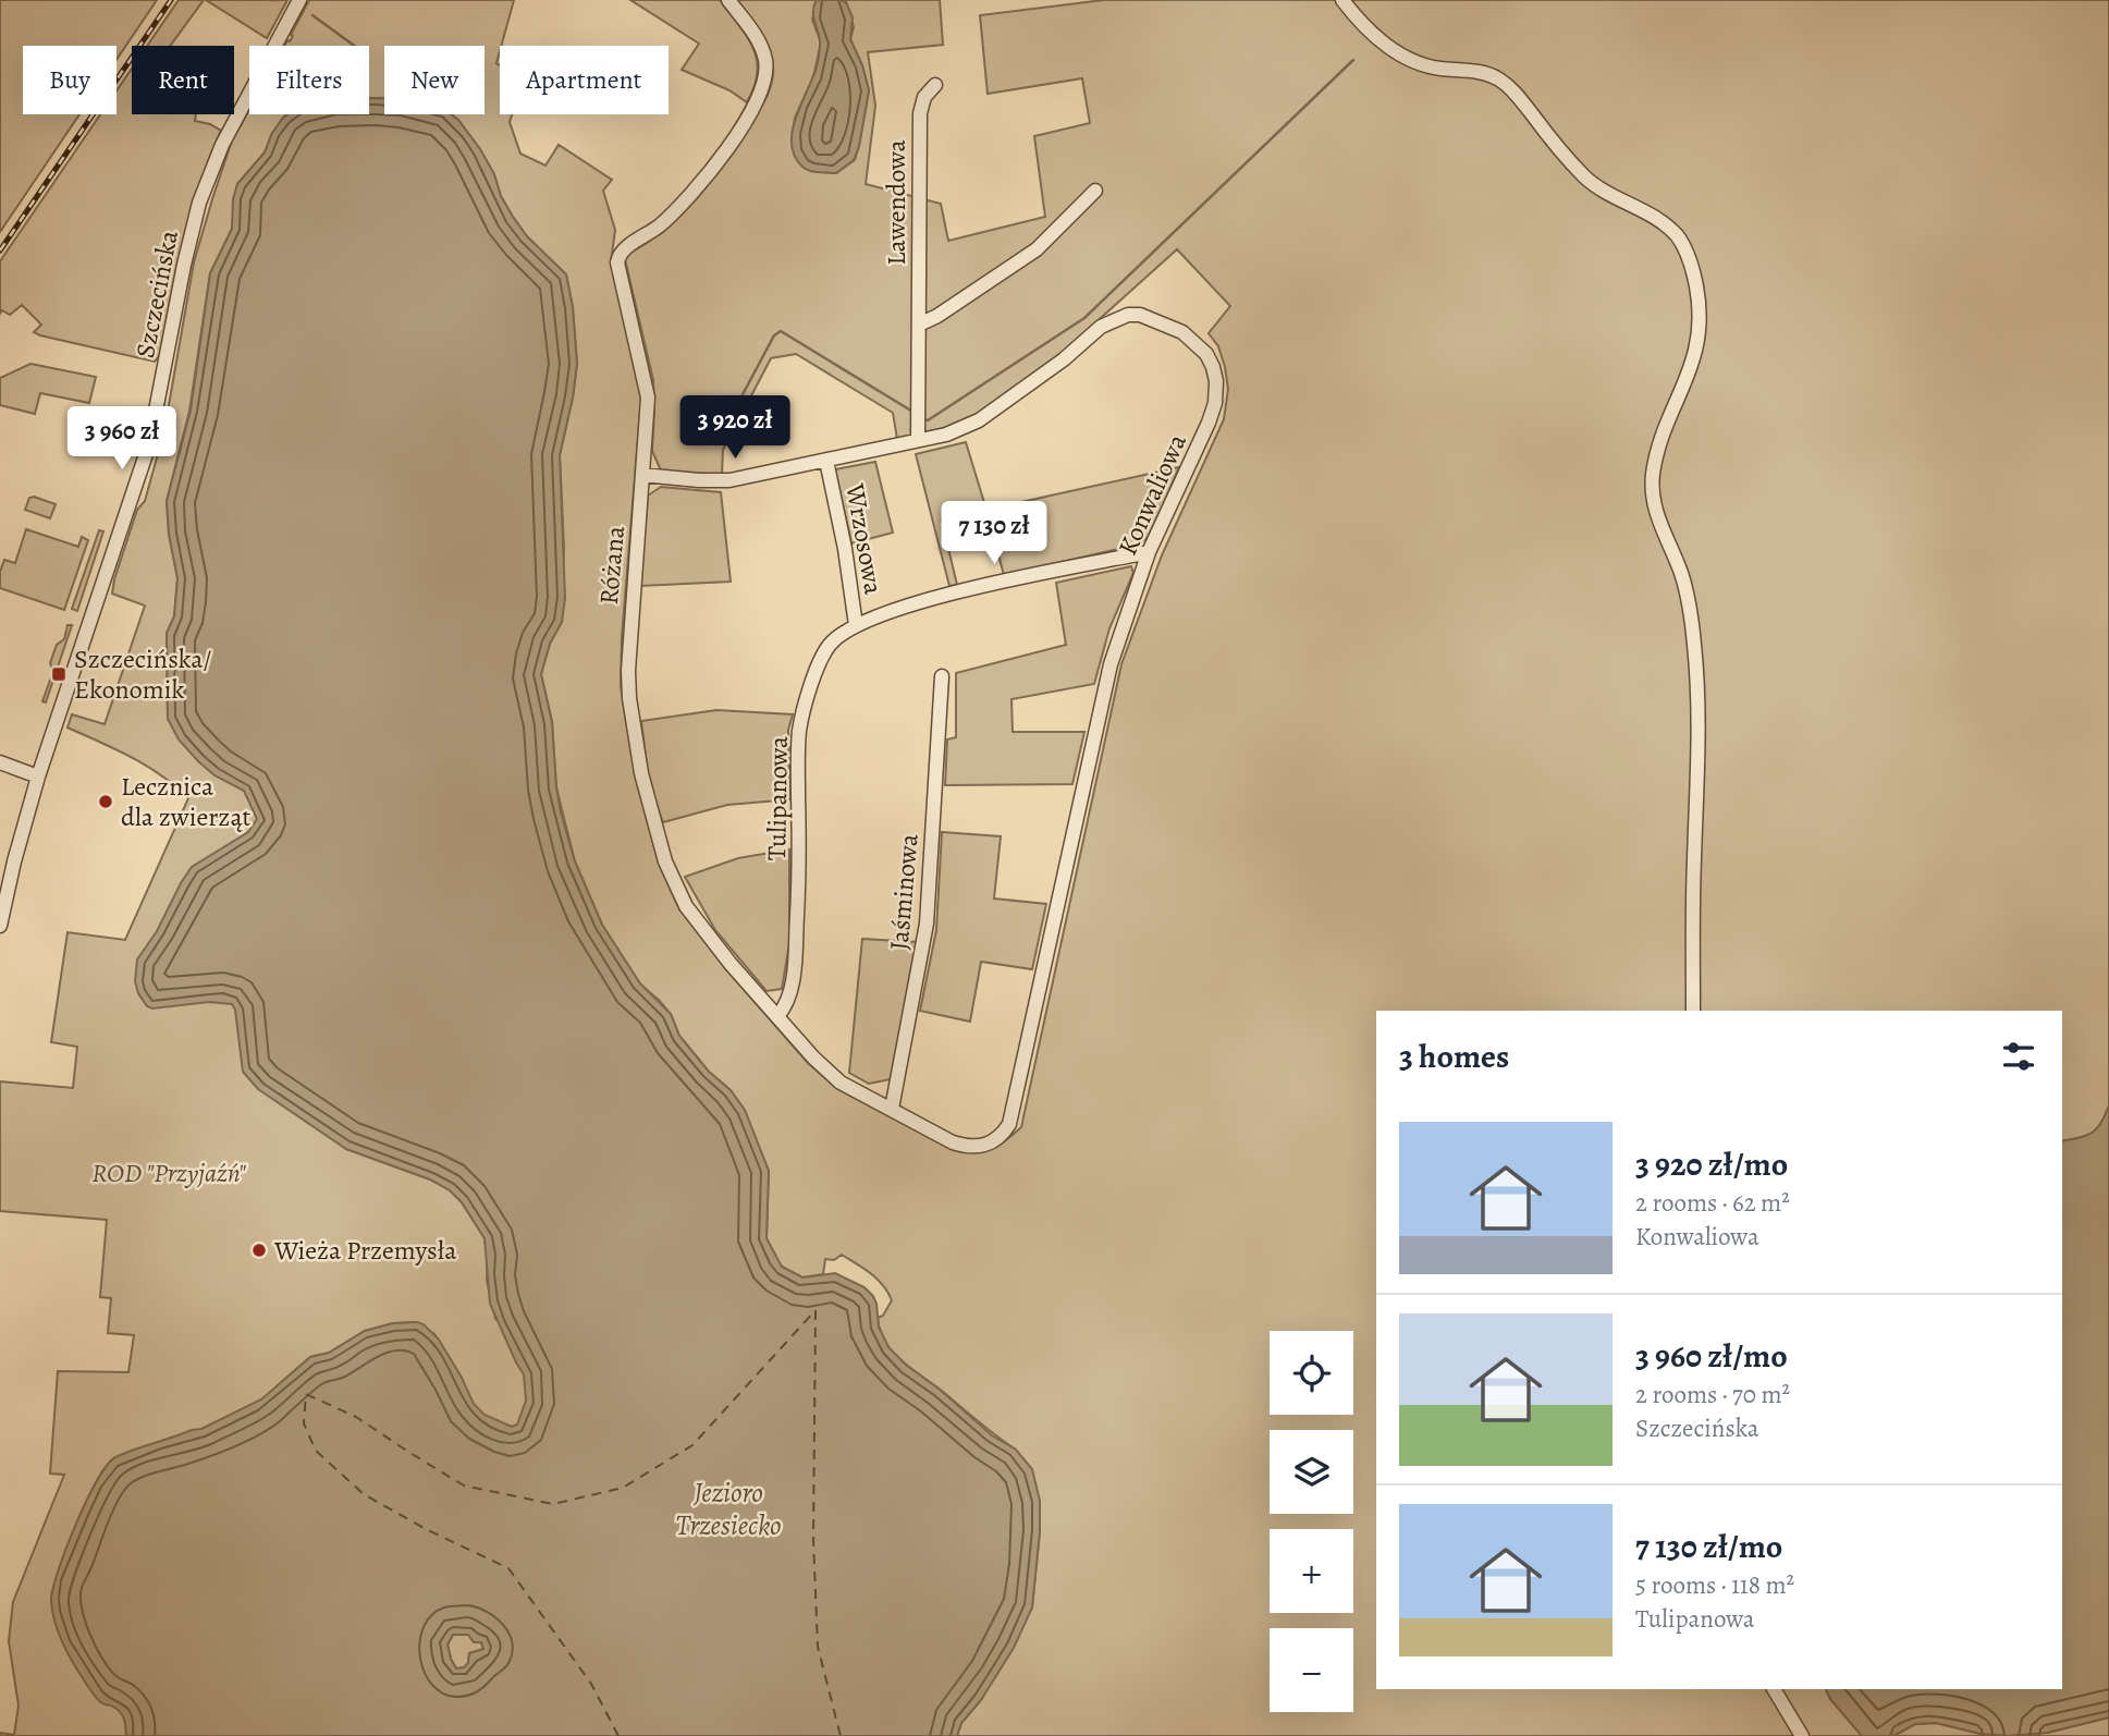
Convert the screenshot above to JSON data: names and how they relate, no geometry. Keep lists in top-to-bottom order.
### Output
{
  "streets": {
    "street": [
      "Lawendowa",
      "Szczecińska",
      "Konwaliowa",
      "Wrzosowa",
      "Różana",
      "Tulipanowa",
      "Jaśminowa"
    ]
  },
  "crossings": [
    ["Lawendowa", "Konwaliowa"],
    ["Konwaliowa", "Wrzosowa"],
    ["Konwaliowa", "Różana"],
    ["Konwaliowa", "Tulipanowa"],
    ["Konwaliowa", "Jaśminowa"],
    ["Wrzosowa", "Tulipanowa"],
    ["Różana", "Tulipanowa"],
    ["Różana", "Jaśminowa"]
  ],
  "water": ["Jezioro Trzesiecko"],
  "parks": ["ROD \"Przyjaźń\""],
  "places": {
    "transit": ["Szczecińska/ Ekonomik"],
    "other": ["Lecznica dla zwierząt", "Wieża Przemysła"]
  },
  "page": {
    "chip": [
      "Buy",
      "Rent",
      "Filters",
      "New",
      "Apartment"
    ],
    "price": ["3 920 zł", "3 960 zł", "7 130 zł"],
    "heading": "3 homes",
    "list": [
      {
        "name": "3 920 zł/mo",
        "note": "2 rooms · 62 m² · Konwaliowa"
      },
      {
        "name": "3 960 zł/mo",
        "note": "2 rooms · 70 m² · Szczecińska"
      },
      {
        "name": "7 130 zł/mo",
        "note": "5 rooms · 118 m² · Tulipanowa"
      }
    ],
    "map_buttons": ["+", "−"]
  }
}
